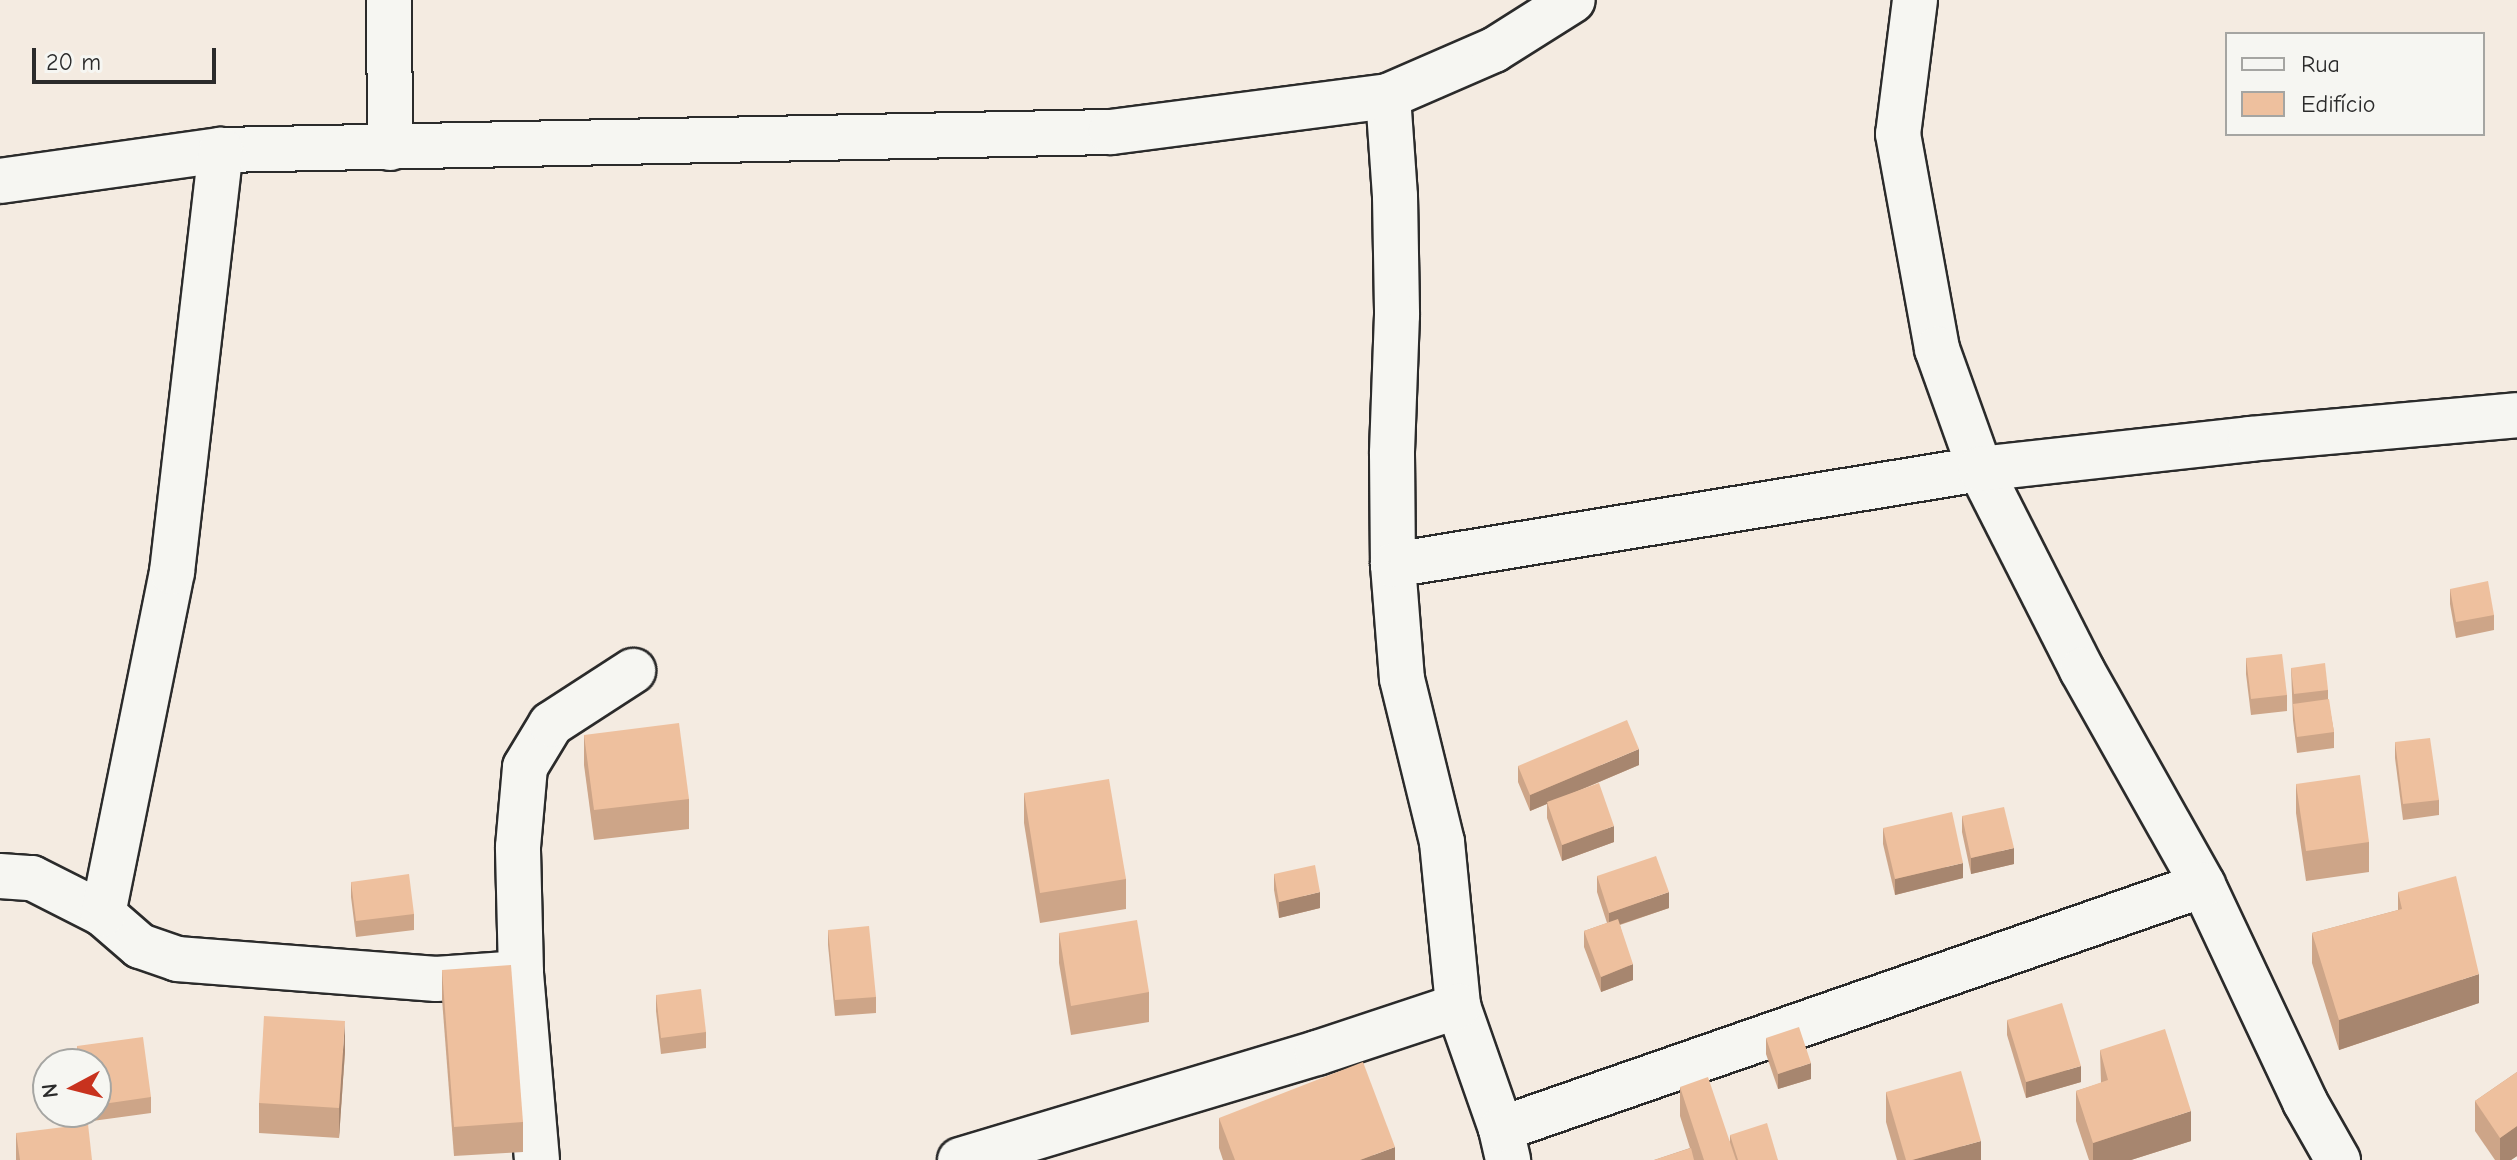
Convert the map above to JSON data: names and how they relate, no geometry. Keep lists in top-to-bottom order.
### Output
{
  "legend": ["Rua", "Edifício"],
  "scale_bar": "20 m",
  "north": "left"
}
